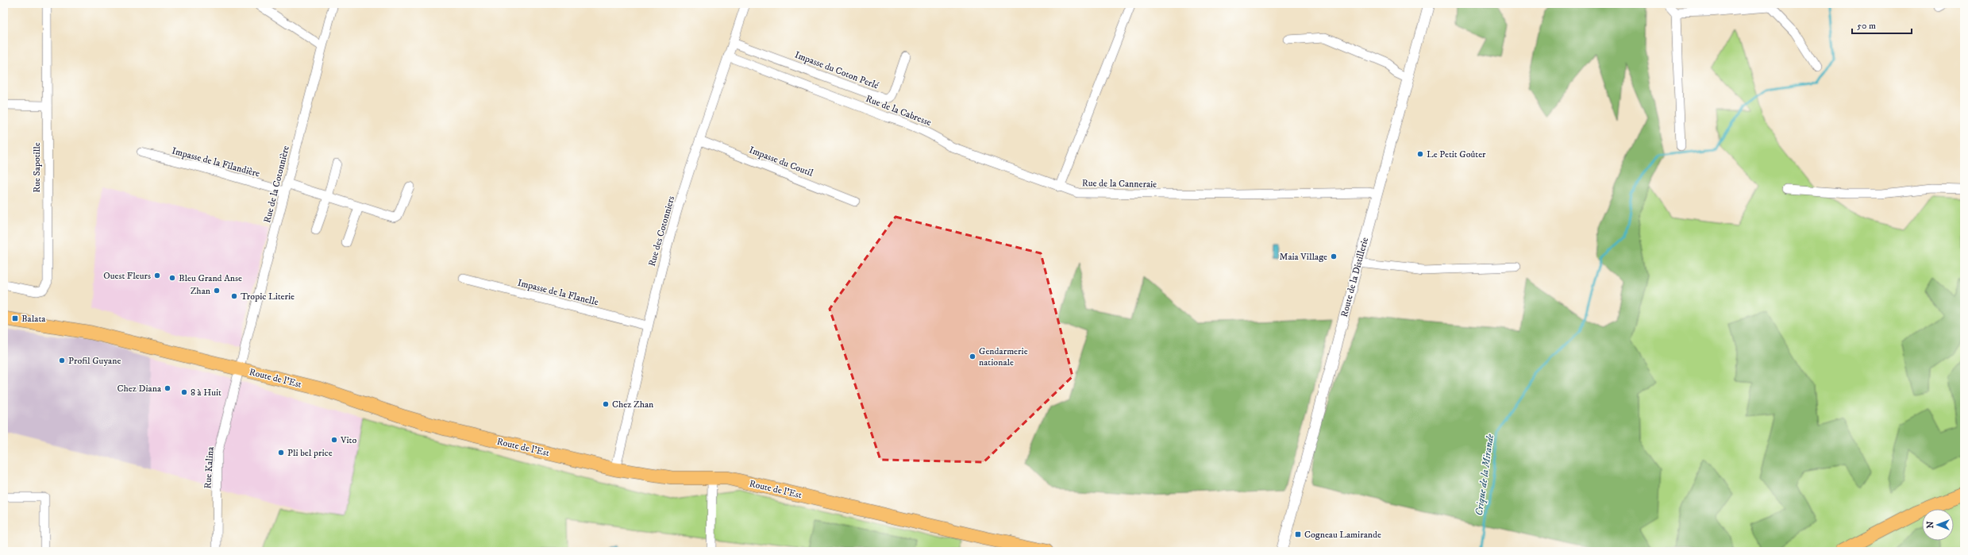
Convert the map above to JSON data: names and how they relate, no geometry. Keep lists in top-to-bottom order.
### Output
{
  "streets": {
    "main road": ["Route de l'Est"],
    "street": [
      "Impasse du Coton Perlé",
      "Rue de la Cabresse",
      "Impasse du Coutil",
      "Impasse de la Filandière",
      "Rue Sapotille",
      "Rue de la Canneraie",
      "Rue de la Cotonnière",
      "Rue des Cotonniers",
      "Route de la Distillerie",
      "Impasse de la Flanelle",
      "Rue Kalina"
    ]
  },
  "crossings": [
    ["Impasse du Coton Perlé", "Rue des Cotonniers"],
    ["Rue de la Cabresse", "Rue de la Canneraie"],
    ["Rue de la Cabresse", "Rue des Cotonniers"],
    ["Impasse du Coutil", "Rue des Cotonniers"],
    ["Impasse de la Filandière", "Rue de la Cotonnière"],
    ["Rue de la Canneraie", "Route de la Distillerie"],
    ["Rue de la Cotonnière", "Route de l'Est"],
    ["Rue de la Cotonnière", "Rue Kalina"],
    ["Rue des Cotonniers", "Impasse de la Flanelle"],
    ["Rue des Cotonniers", "Route de l'Est"],
    ["Route de l'Est", "Rue Kalina"]
  ],
  "water": ["Crique de la Mirande"],
  "places": {
    "other": [
      "Le Petit Goûter",
      "Maia Village",
      "Ouest Fleurs",
      "Bleu Grand Anse",
      "Zhan",
      "Tropic Literie",
      "Gendarmerie nationale",
      "Profil Guyane",
      "Chez Diana",
      "8 à Huit",
      "Chez Zhan",
      "Vito",
      "Pli bel price"
    ],
    "transit": ["Balata", "Cogneau Lamirande"]
  },
  "scale_bar": "50 m",
  "north": "left"
}
